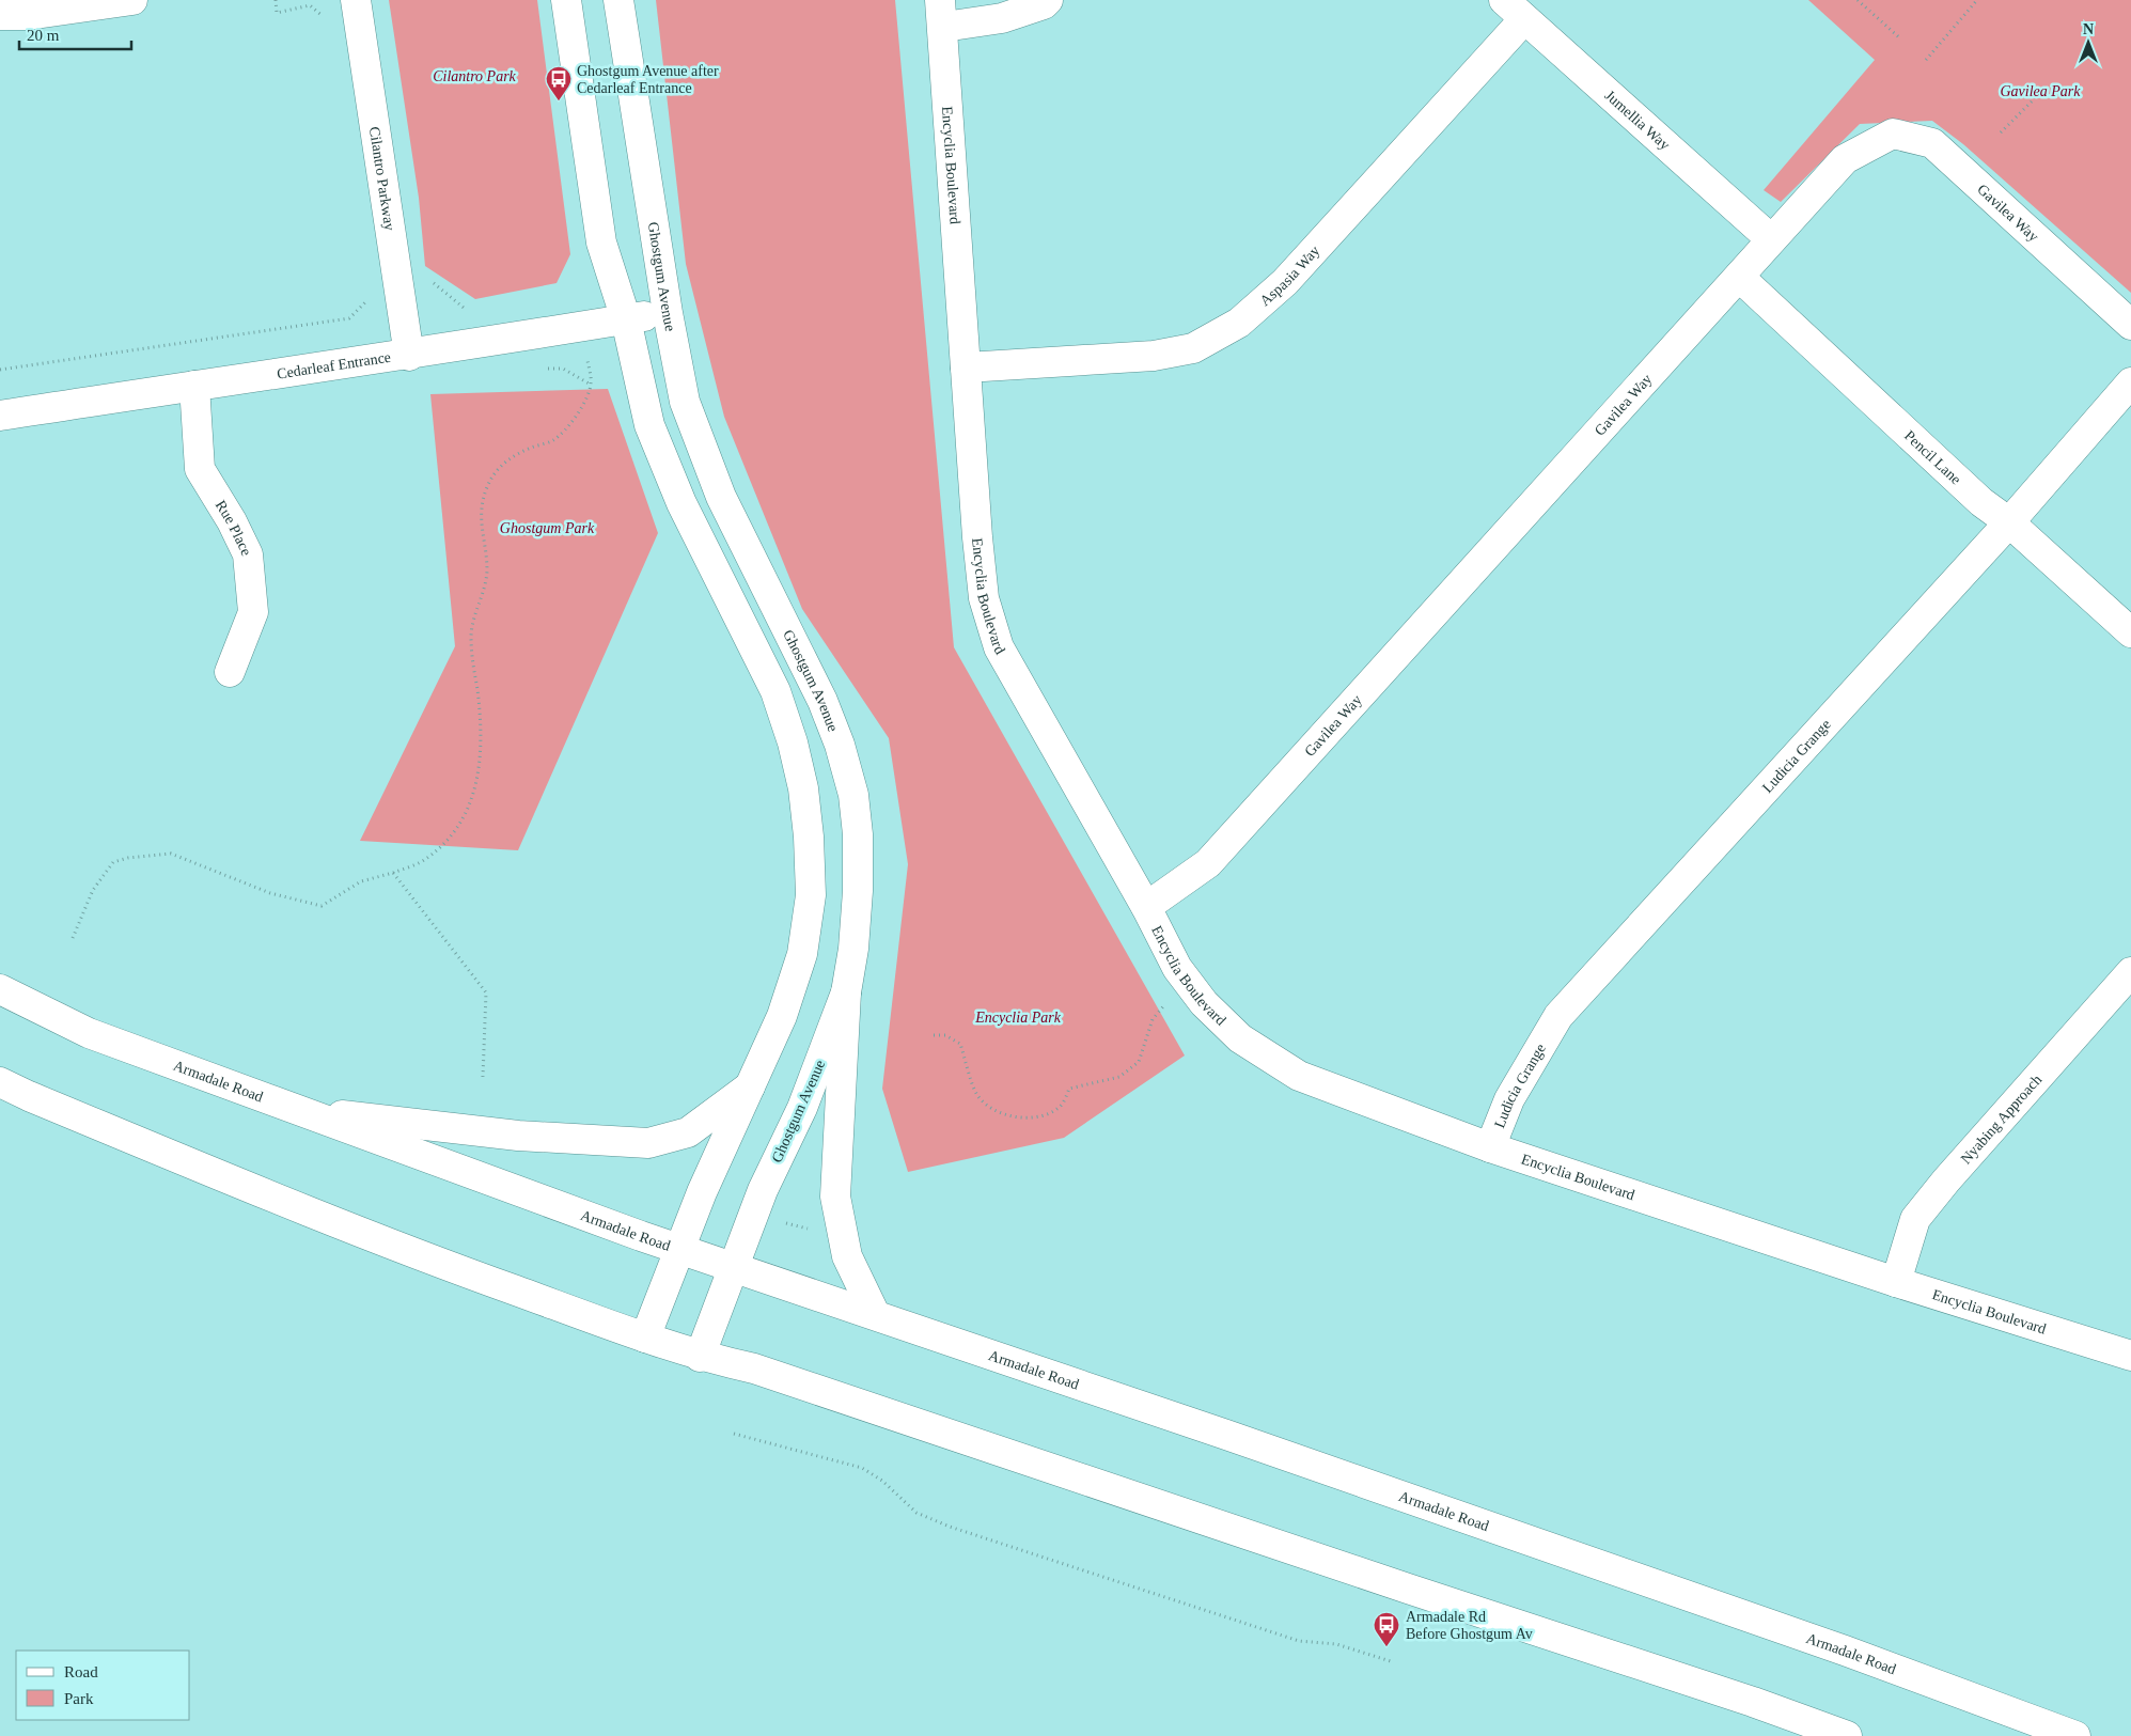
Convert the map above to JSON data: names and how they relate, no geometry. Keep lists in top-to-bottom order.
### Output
{
  "streets": {
    "main road": [
      "Jumellia Way",
      "Encyclia Boulevard",
      "Cilantro Parkway",
      "Gavilea Way",
      "Aspasia Way",
      "Ghostgum Avenue",
      "Cedarleaf Entrance",
      "Pencil Lane",
      "Rue Place",
      "Ludicia Grange",
      "Armadale Road",
      "Nyabing Approach"
    ]
  },
  "crossings": [
    ["Jumellia Way", "Gavilea Way"],
    ["Jumellia Way", "Aspasia Way"],
    ["Encyclia Boulevard", "Gavilea Way"],
    ["Encyclia Boulevard", "Aspasia Way"],
    ["Encyclia Boulevard", "Ludicia Grange"],
    ["Encyclia Boulevard", "Nyabing Approach"],
    ["Cilantro Parkway", "Cedarleaf Entrance"],
    ["Gavilea Way", "Pencil Lane"],
    ["Ghostgum Avenue", "Cedarleaf Entrance"],
    ["Ghostgum Avenue", "Armadale Road"],
    ["Cedarleaf Entrance", "Rue Place"],
    ["Pencil Lane", "Ludicia Grange"]
  ],
  "parks": [
    "Cilantro Park",
    "Gavilea Park",
    "Ghostgum Park",
    "Encyclia Park"
  ],
  "places": {
    "bus stop": ["Ghostgum Avenue after Cedarleaf Entrance", "Armadale Rd Before Ghostgum Av"]
  },
  "legend": ["Road", "Park"],
  "scale_bar": "20 m",
  "north": "top"
}
